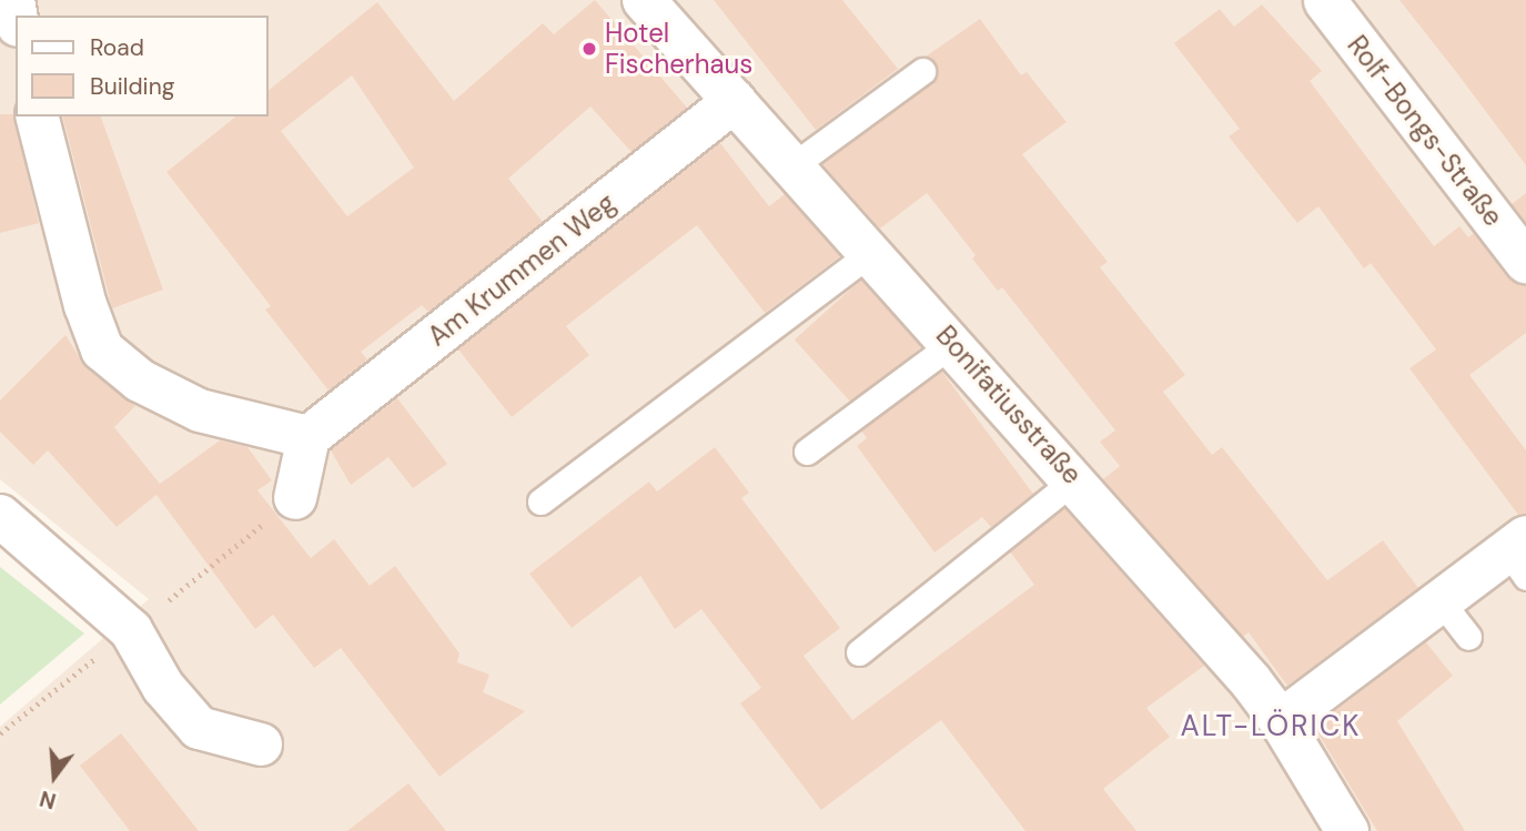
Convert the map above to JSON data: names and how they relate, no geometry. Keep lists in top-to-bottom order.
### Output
{
  "streets": {
    "street": ["Rolf-Bongs-Straße", "Am Krummen Weg", "Bonifatiusstraße"]
  },
  "crossings": [
    ["Am Krummen Weg", "Bonifatiusstraße"]
  ],
  "districts": ["ALT-LÖRICK"],
  "places": ["Hotel Fischerhaus"],
  "legend": ["Road", "Building"],
  "north": "bottom"
}
